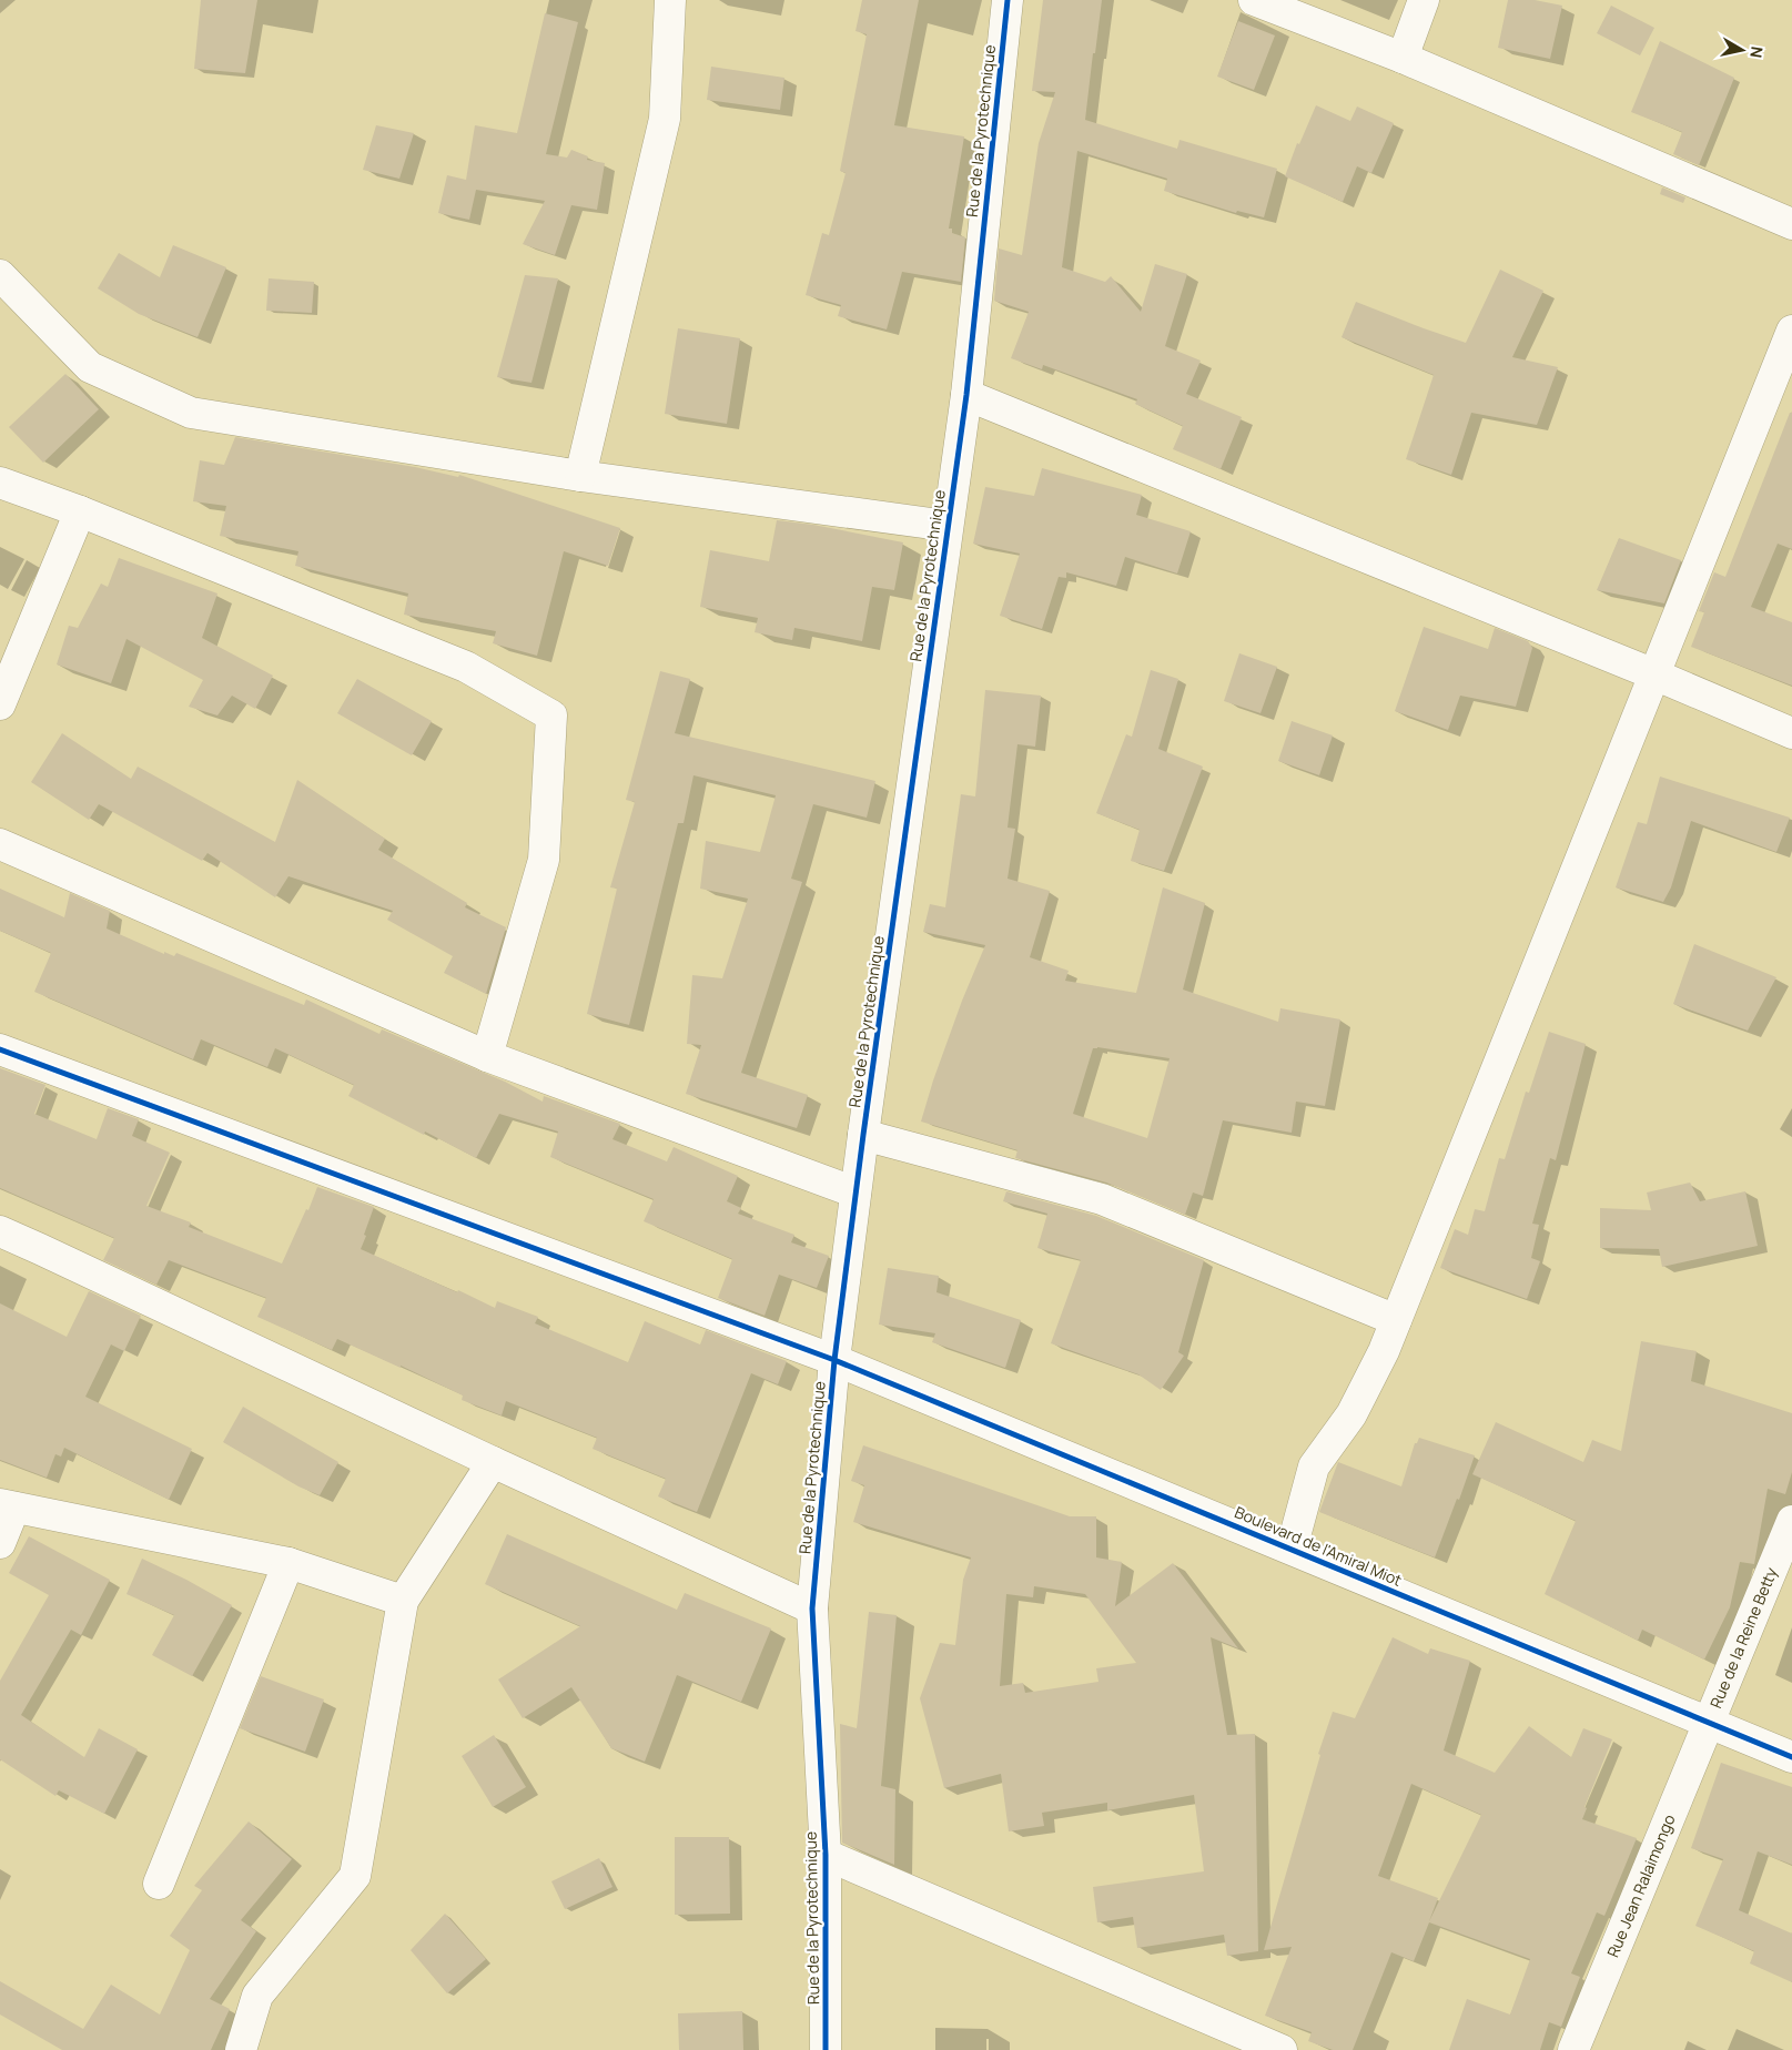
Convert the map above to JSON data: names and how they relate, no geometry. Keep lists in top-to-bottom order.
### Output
{
  "streets": {
    "street": [
      "Rue de la Pyrotechnique",
      "Boulevard de l'Amiral Miot",
      "Rue de la Reine Betty",
      "Rue Jean Ralaimongo"
    ]
  },
  "crossings": [
    ["Rue de la Pyrotechnique", "Boulevard de l'Amiral Miot"],
    ["Boulevard de l'Amiral Miot", "Rue de la Reine Betty"],
    ["Boulevard de l'Amiral Miot", "Rue Jean Ralaimongo"],
    ["Rue de la Reine Betty", "Rue Jean Ralaimongo"]
  ],
  "north": "right"
}
